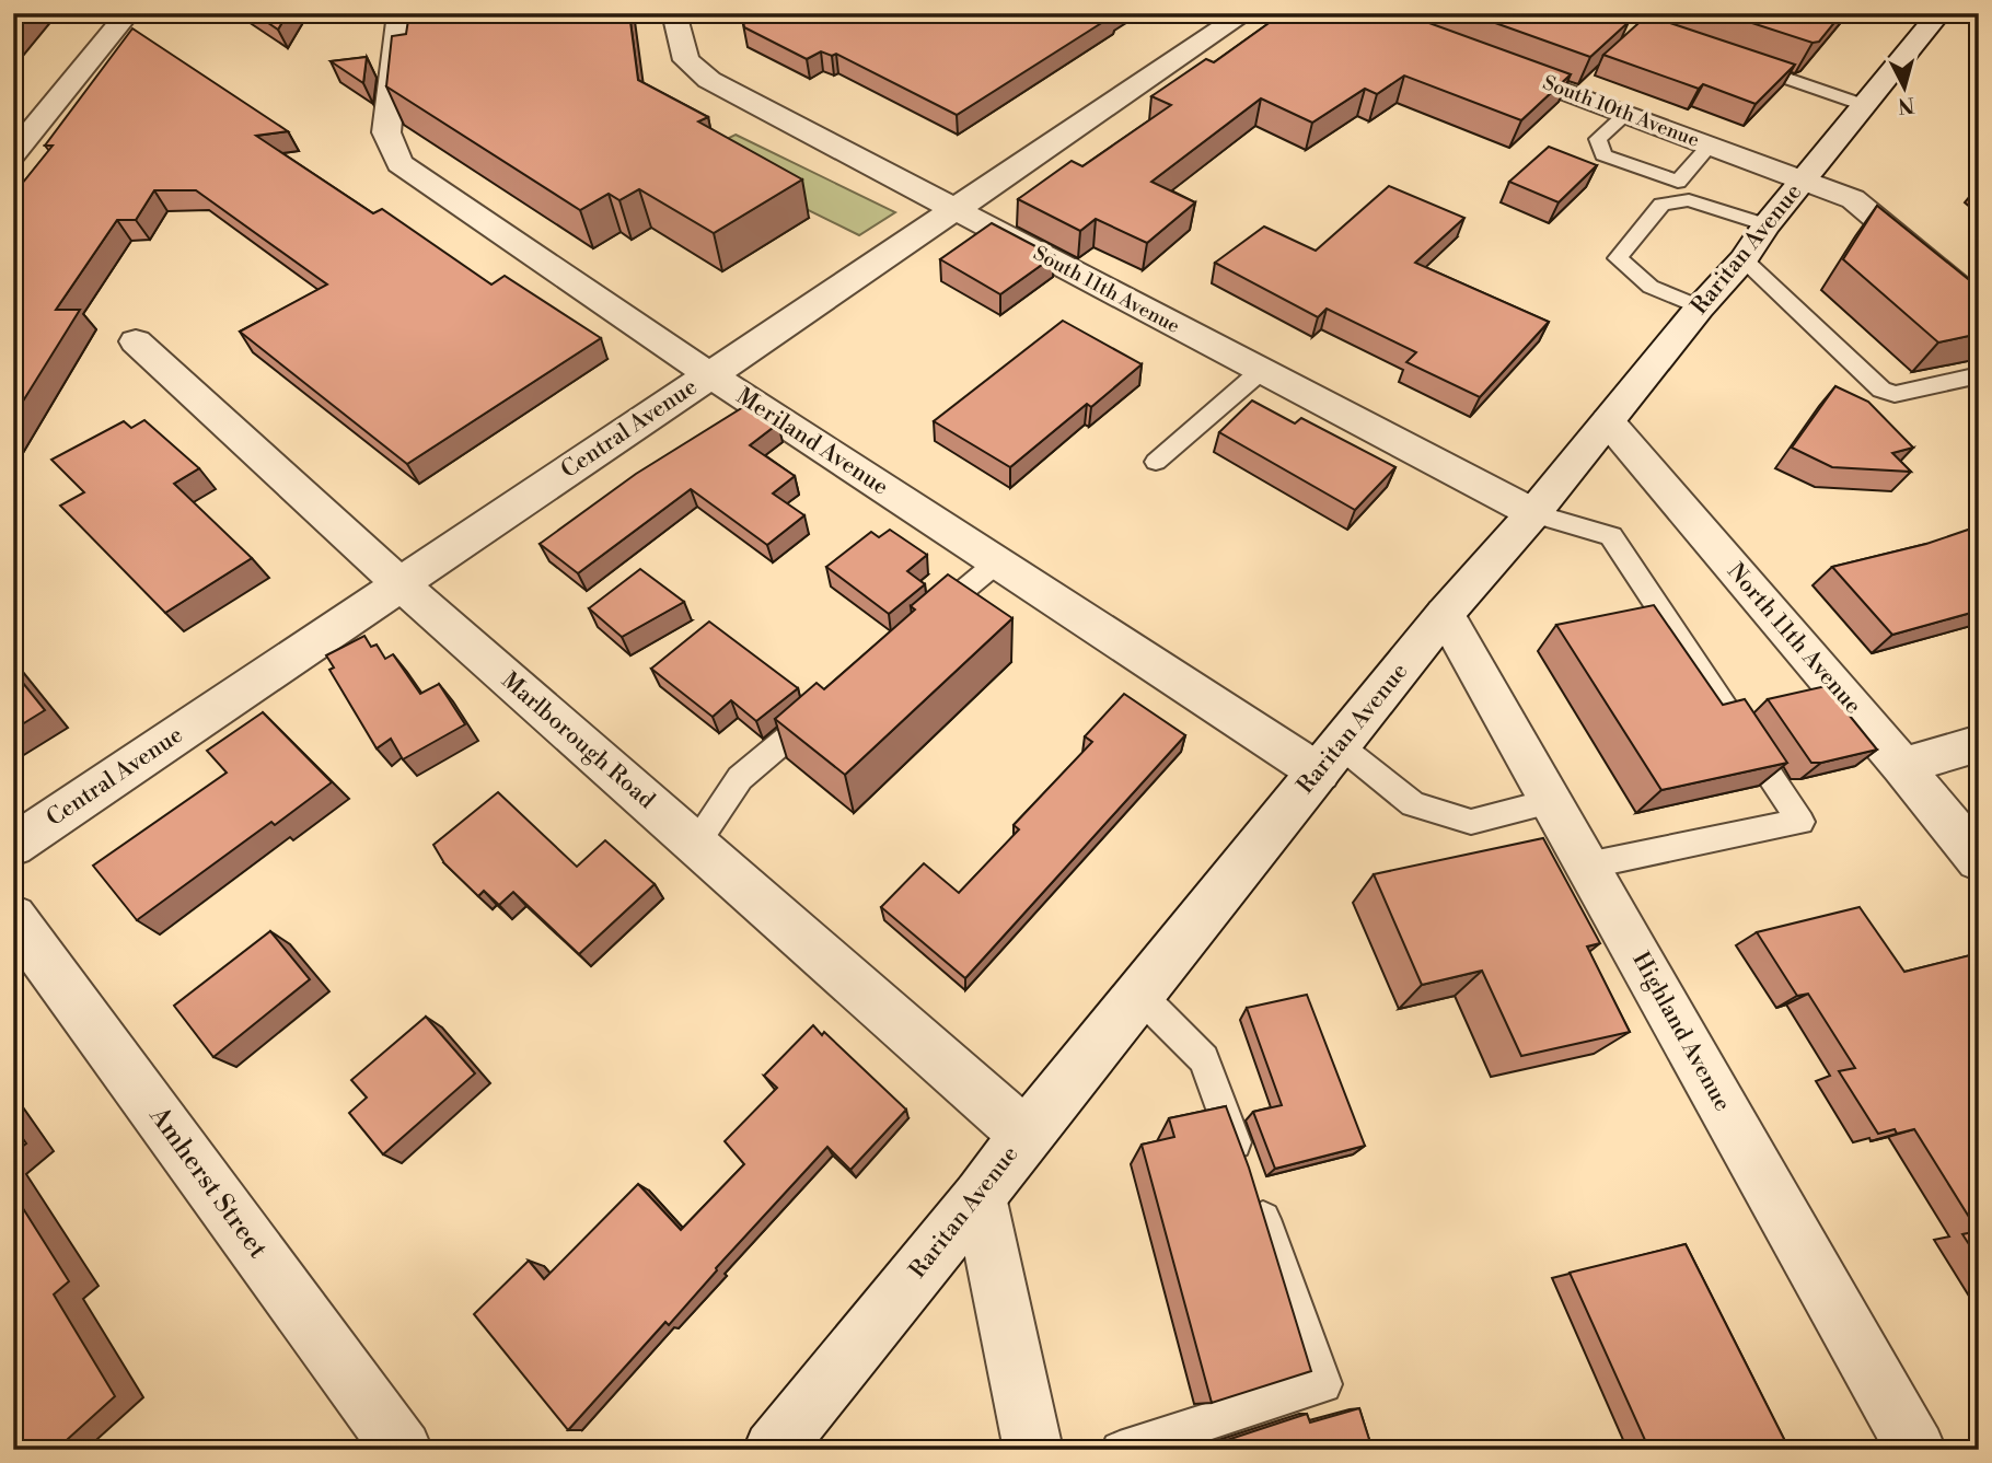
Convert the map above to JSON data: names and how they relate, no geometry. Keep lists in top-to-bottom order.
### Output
{
  "streets": {
    "street": [
      "South 10th Avenue",
      "Raritan Avenue",
      "South 11th Avenue",
      "Central Avenue",
      "Meriland Avenue",
      "North 11th Avenue",
      "Marlborough Road",
      "Highland Avenue",
      "Amherst Street"
    ]
  },
  "crossings": [
    ["South 10th Avenue", "Raritan Avenue"],
    ["Raritan Avenue", "South 11th Avenue"],
    ["Raritan Avenue", "Meriland Avenue"],
    ["Raritan Avenue", "North 11th Avenue"],
    ["Raritan Avenue", "Marlborough Road"],
    ["Raritan Avenue", "Highland Avenue"],
    ["South 11th Avenue", "Central Avenue"],
    ["Central Avenue", "Meriland Avenue"],
    ["Central Avenue", "Marlborough Road"]
  ],
  "north": "bottom"
}
